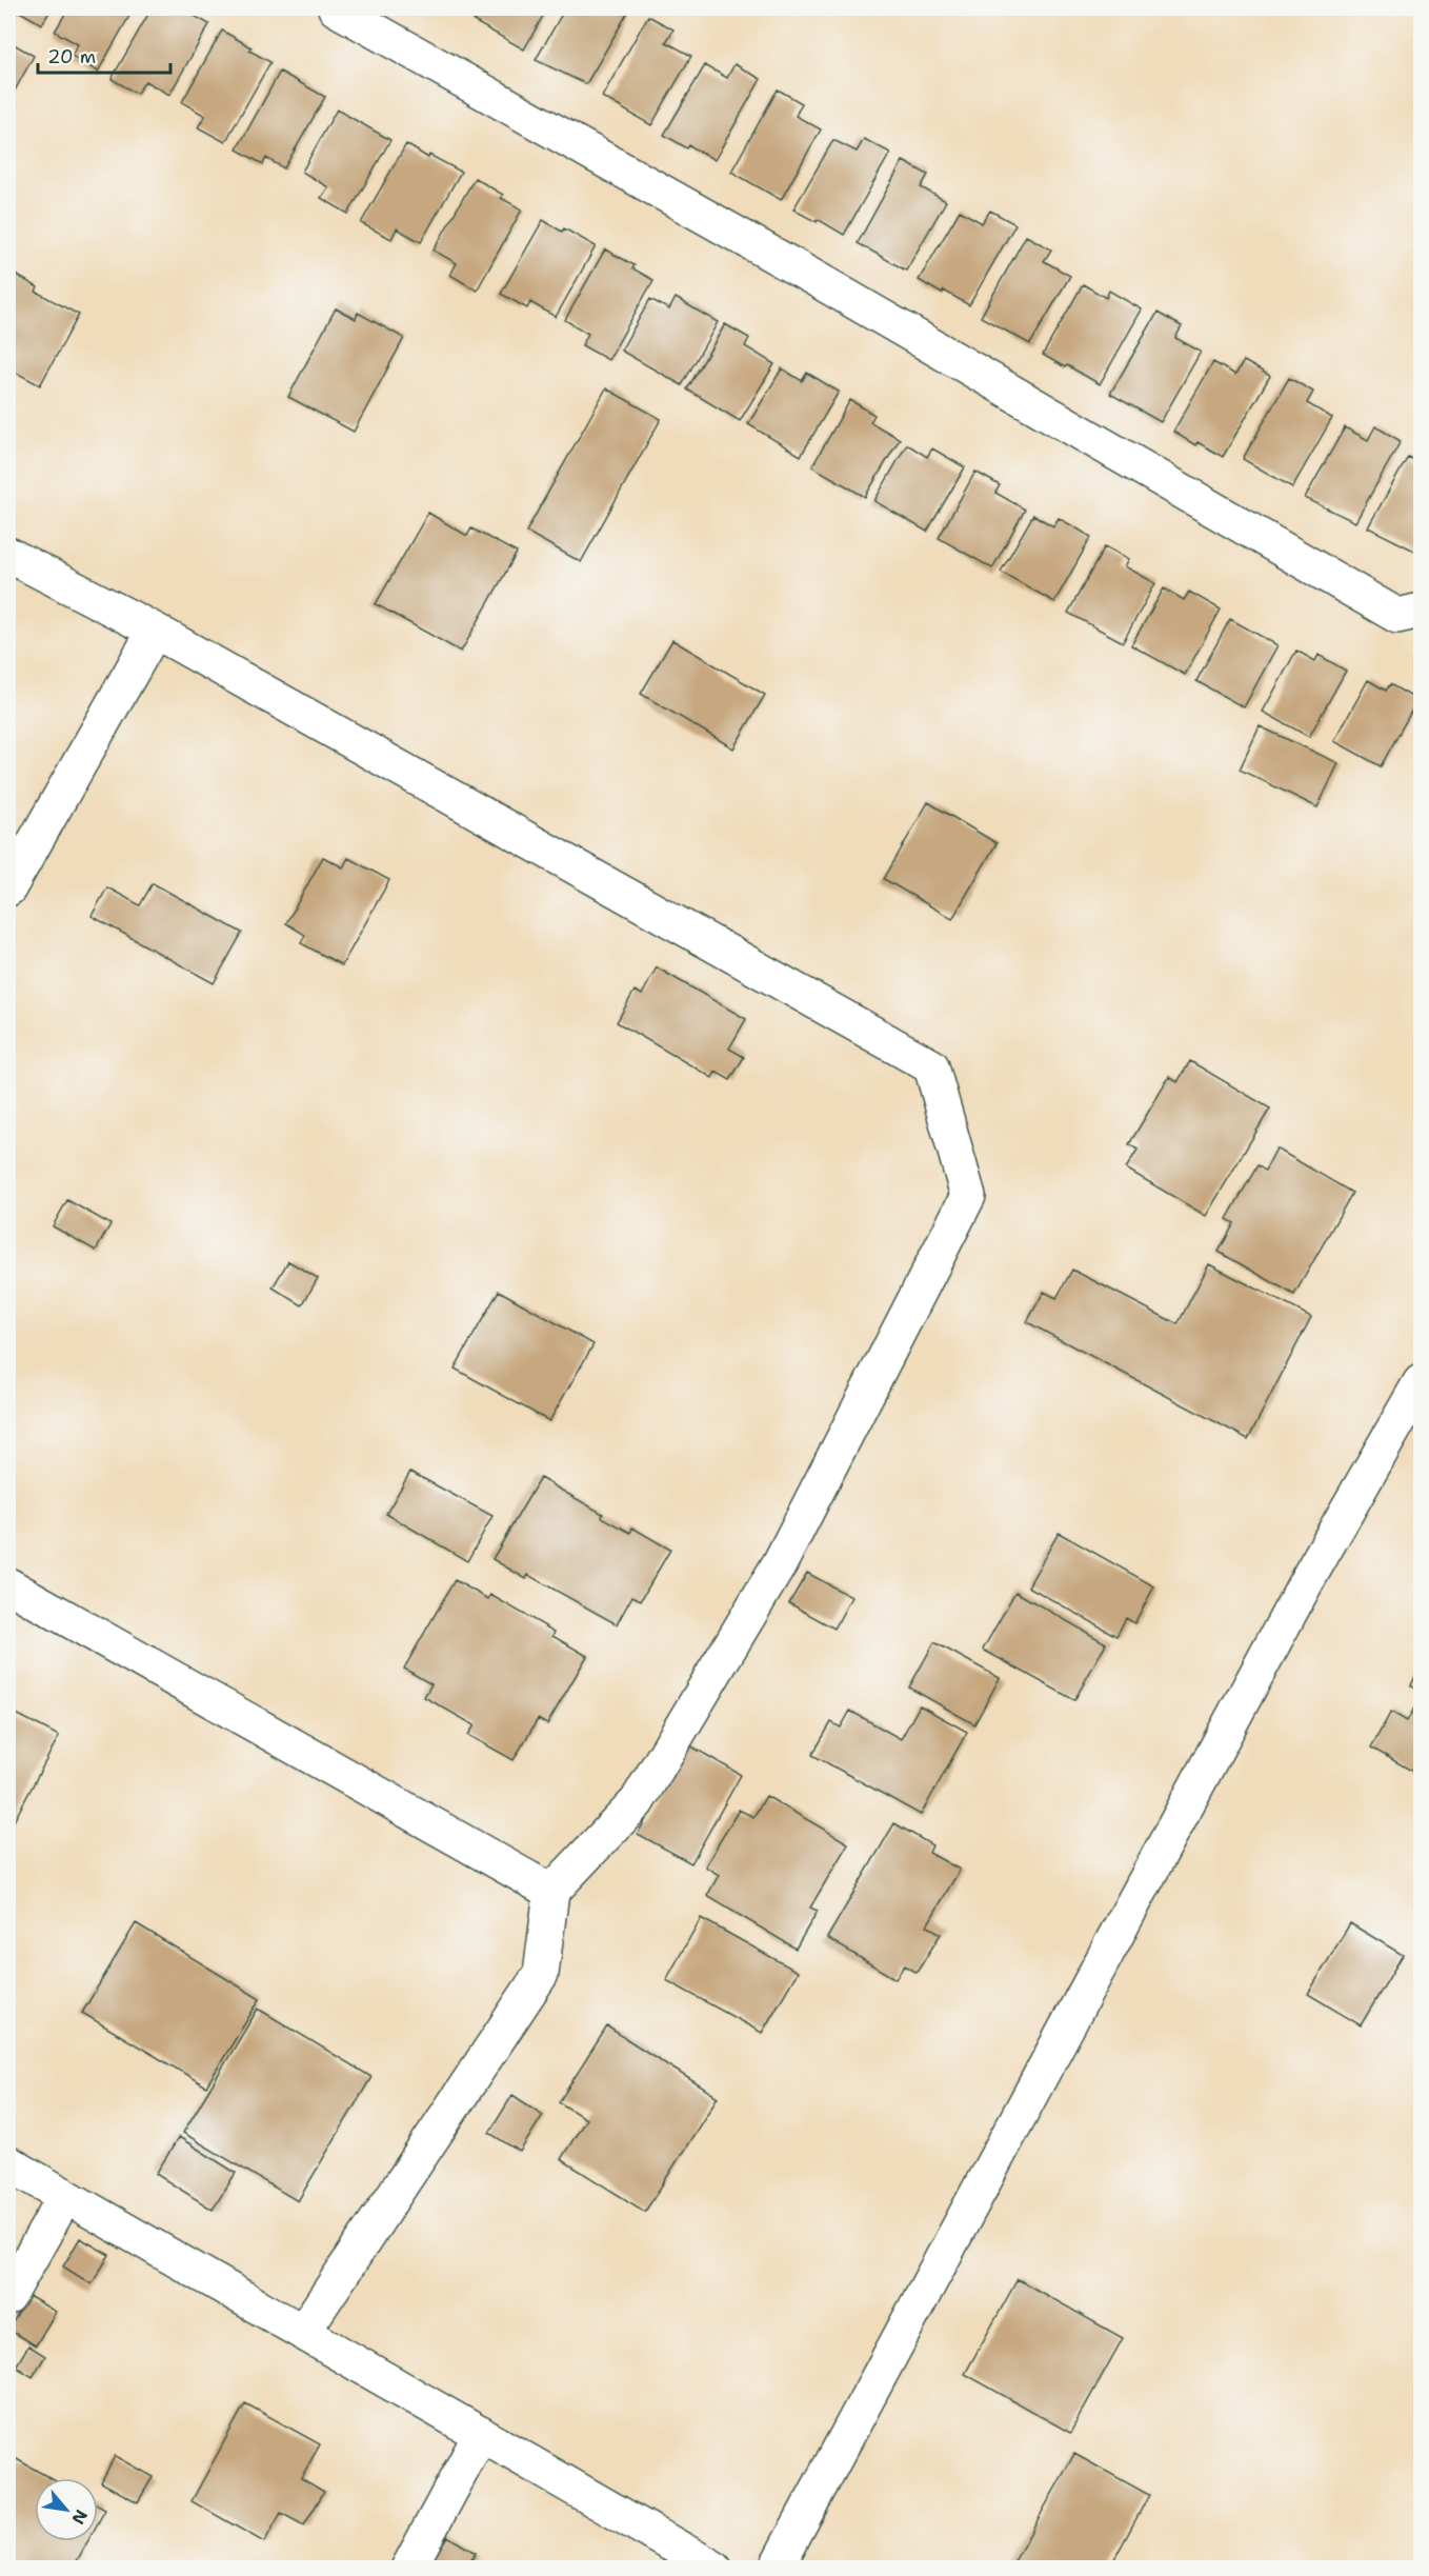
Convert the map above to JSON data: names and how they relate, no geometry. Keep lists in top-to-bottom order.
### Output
{
  "scale_bar": "20 m",
  "north": "bottom right"
}
